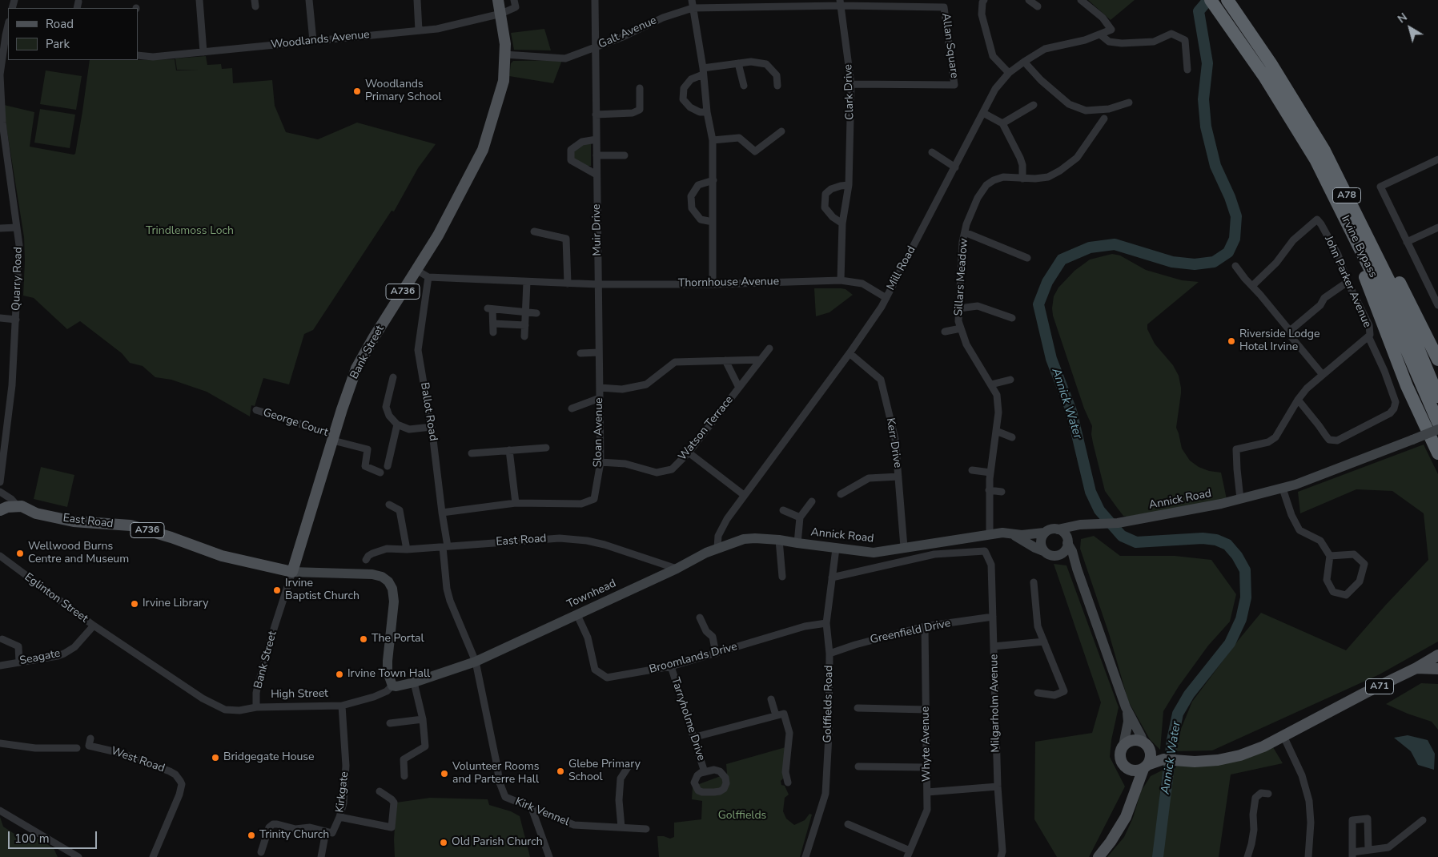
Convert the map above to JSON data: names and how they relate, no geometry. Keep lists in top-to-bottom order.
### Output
{
  "streets": {
    "highway": ["A78", "Irvine Bypass"],
    "main road": [
      "A736",
      "Bank Street",
      "Annick Road",
      "East Road",
      "Townhead",
      "A71",
      "High Street"
    ],
    "street": [
      "Galt Avenue",
      "Woodlands Avenue",
      "Allan Square",
      "Clark Drive",
      "Muir Drive",
      "Mill Road",
      "Sillars Meadow",
      "Quarry Road",
      "John Parker Avenue",
      "Thornhouse Avenue",
      "Ballot Road",
      "George Court",
      "Watson Terrace",
      "Sloan Avenue",
      "Kerr Drive",
      "Eglinton Street",
      "Greenfield Drive",
      "Seagate",
      "Broomlands Drive",
      "Milgarholm Avenue",
      "Golffields Road",
      "Tarryholme Drive",
      "Whyte Avenue",
      "West Road",
      "Kirkgate",
      "Kirk Vennel"
    ]
  },
  "crossings": [
    ["Galt Avenue", "Allan Square"],
    ["Galt Avenue", "Clark Drive"],
    ["Galt Avenue", "Muir Drive"],
    ["Galt Avenue", "Bank Street"],
    ["Woodlands Avenue", "Bank Street"],
    ["Allan Square", "Clark Drive"],
    ["Clark Drive", "Thornhouse Avenue"],
    ["A78", "Irvine Bypass"],
    ["Muir Drive", "Thornhouse Avenue"],
    ["Muir Drive", "Sloan Avenue"],
    ["Mill Road", "Thornhouse Avenue"],
    ["Mill Road", "Kerr Drive"],
    ["Mill Road", "Annick Road"],
    ["Mill Road", "Townhead"],
    ["Sillars Meadow", "Annick Road"],
    ["Thornhouse Avenue", "Bank Street"],
    ["Thornhouse Avenue", "Ballot Road"],
    ["Thornhouse Avenue", "Sloan Avenue"],
    ["Bank Street", "George Court"],
    ["Bank Street", "East Road"],
    ["Bank Street", "High Street"],
    ["Ballot Road", "Sloan Avenue"],
    ["Ballot Road", "East Road"],
    ["Ballot Road", "Townhead"],
    ["Ballot Road", "High Street"],
    ["Ballot Road", "Kirk Vennel"],
    ["Watson Terrace", "Sloan Avenue"],
    ["Kerr Drive", "Annick Road"],
    ["Annick Road", "Townhead"],
    ["Annick Road", "Golffields Road"],
    ["East Road", "Townhead"],
    ["Townhead", "Broomlands Drive"],
    ["Townhead", "High Street"],
    ["Townhead", "Kirk Vennel"],
    ["Eglinton Street", "Seagate"],
    ["Eglinton Street", "High Street"],
    ["Greenfield Drive", "Milgarholm Avenue"],
    ["Greenfield Drive", "Golffields Road"],
    ["Greenfield Drive", "Whyte Avenue"],
    ["Seagate", "High Street"],
    ["Broomlands Drive", "Golffields Road"],
    ["Broomlands Drive", "Tarryholme Drive"],
    ["High Street", "Kirkgate"],
    ["High Street", "Kirk Vennel"],
    ["Milgarholm Avenue", "Golffields Road"]
  ],
  "water": ["Annick Water"],
  "parks": ["Trindlemoss Loch", "Golffields"],
  "places": [
    "Woodlands Primary School",
    "Riverside Lodge Hotel Irvine",
    "Wellwood Burns Centre and Museum",
    "Irvine Baptist Church",
    "Irvine Library",
    "The Portal",
    "Irvine Town Hall",
    "Bridgegate House",
    "Glebe Primary School",
    "Volunteer Rooms and Parterre Hall",
    "Trinity Church",
    "Old Parish Church"
  ],
  "legend": ["Road", "Park"],
  "scale_bar": "100 m",
  "north": "top left"
}
